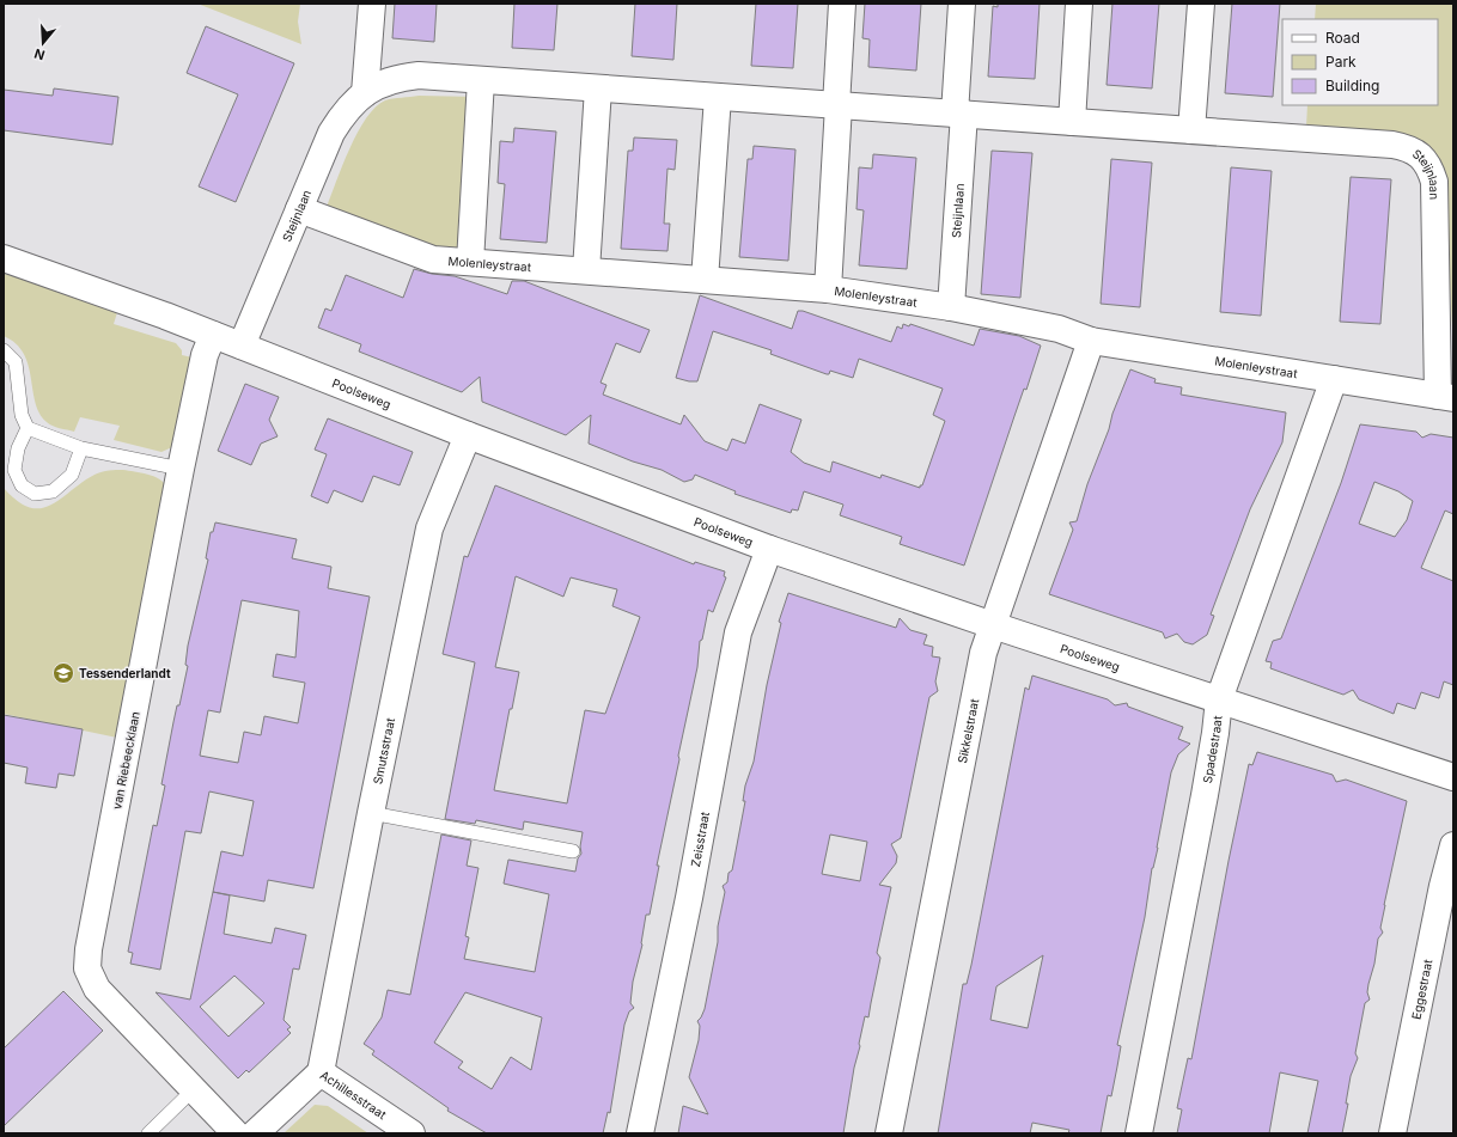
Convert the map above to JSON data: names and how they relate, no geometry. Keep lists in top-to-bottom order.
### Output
{
  "streets": {
    "street": [
      "Steijnlaan",
      "Molenleystraat",
      "Poolseweg",
      "Sikkelstraat",
      "Spadestraat",
      "Smutsstraat",
      "van Riebeecklaan",
      "Zeisstraat",
      "Eggestraat",
      "Achillesstraat"
    ]
  },
  "crossings": [
    ["Steijnlaan", "Molenleystraat"],
    ["Steijnlaan", "Poolseweg"],
    ["Molenleystraat", "Sikkelstraat"],
    ["Molenleystraat", "Spadestraat"],
    ["Poolseweg", "Sikkelstraat"],
    ["Poolseweg", "Spadestraat"],
    ["Poolseweg", "Smutsstraat"],
    ["Poolseweg", "van Riebeecklaan"],
    ["Poolseweg", "Zeisstraat"],
    ["Smutsstraat", "Achillesstraat"]
  ],
  "places": {
    "school or university": ["Tessenderlandt"]
  },
  "legend": ["Road", "Park", "Building"],
  "north": "bottom"
}
